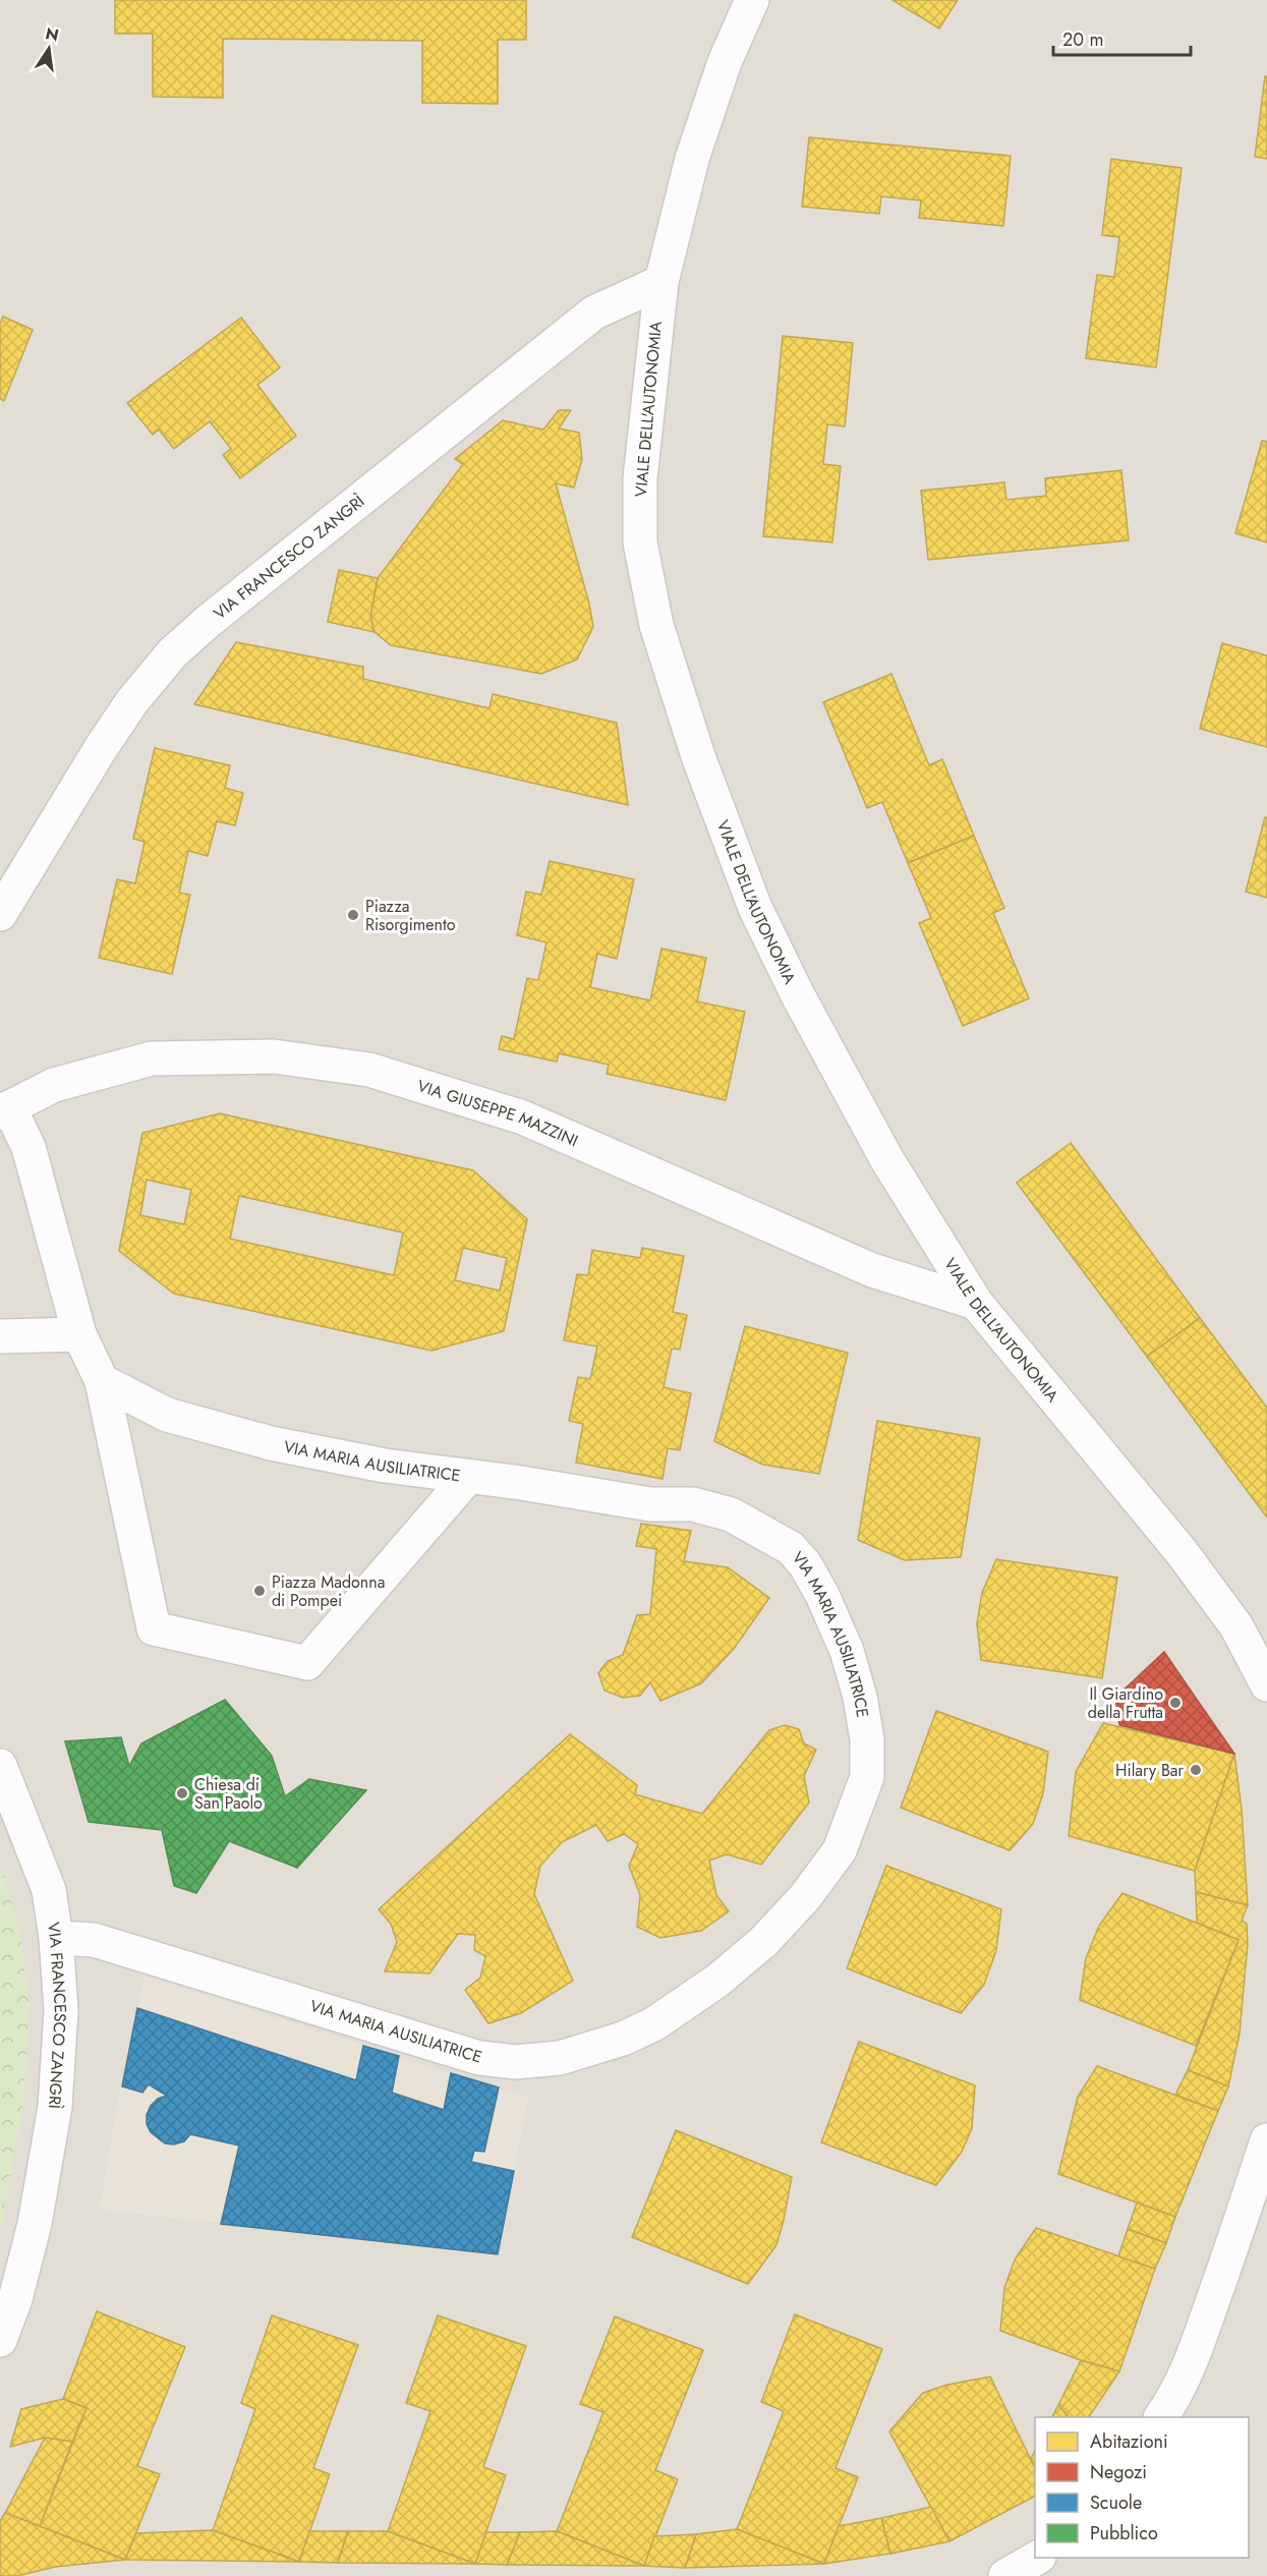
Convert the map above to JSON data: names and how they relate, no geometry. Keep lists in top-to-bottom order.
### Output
{
  "streets": {
    "street": [
      "VIALE DELL'AUTONOMIA",
      "VIA FRANCESCO ZANGRÌ",
      "VIA GIUSEPPE MAZZINI",
      "VIA MARIA AUSILIATRICE"
    ]
  },
  "crossings": [
    ["VIALE DELL'AUTONOMIA", "VIA FRANCESCO ZANGRÌ"],
    ["VIALE DELL'AUTONOMIA", "VIA GIUSEPPE MAZZINI"],
    ["VIA FRANCESCO ZANGRÌ", "VIA MARIA AUSILIATRICE"]
  ],
  "places": [
    "Piazza Risorgimento",
    "Piazza Madonna di Pompei",
    "Il Giardino della Frutta",
    "Hilary Bar",
    "Chiesa di San Paolo"
  ],
  "legend": [
    "Abitazioni",
    "Negozi",
    "Scuole",
    "Pubblico"
  ],
  "scale_bar": "20 m",
  "north": "top"
}
